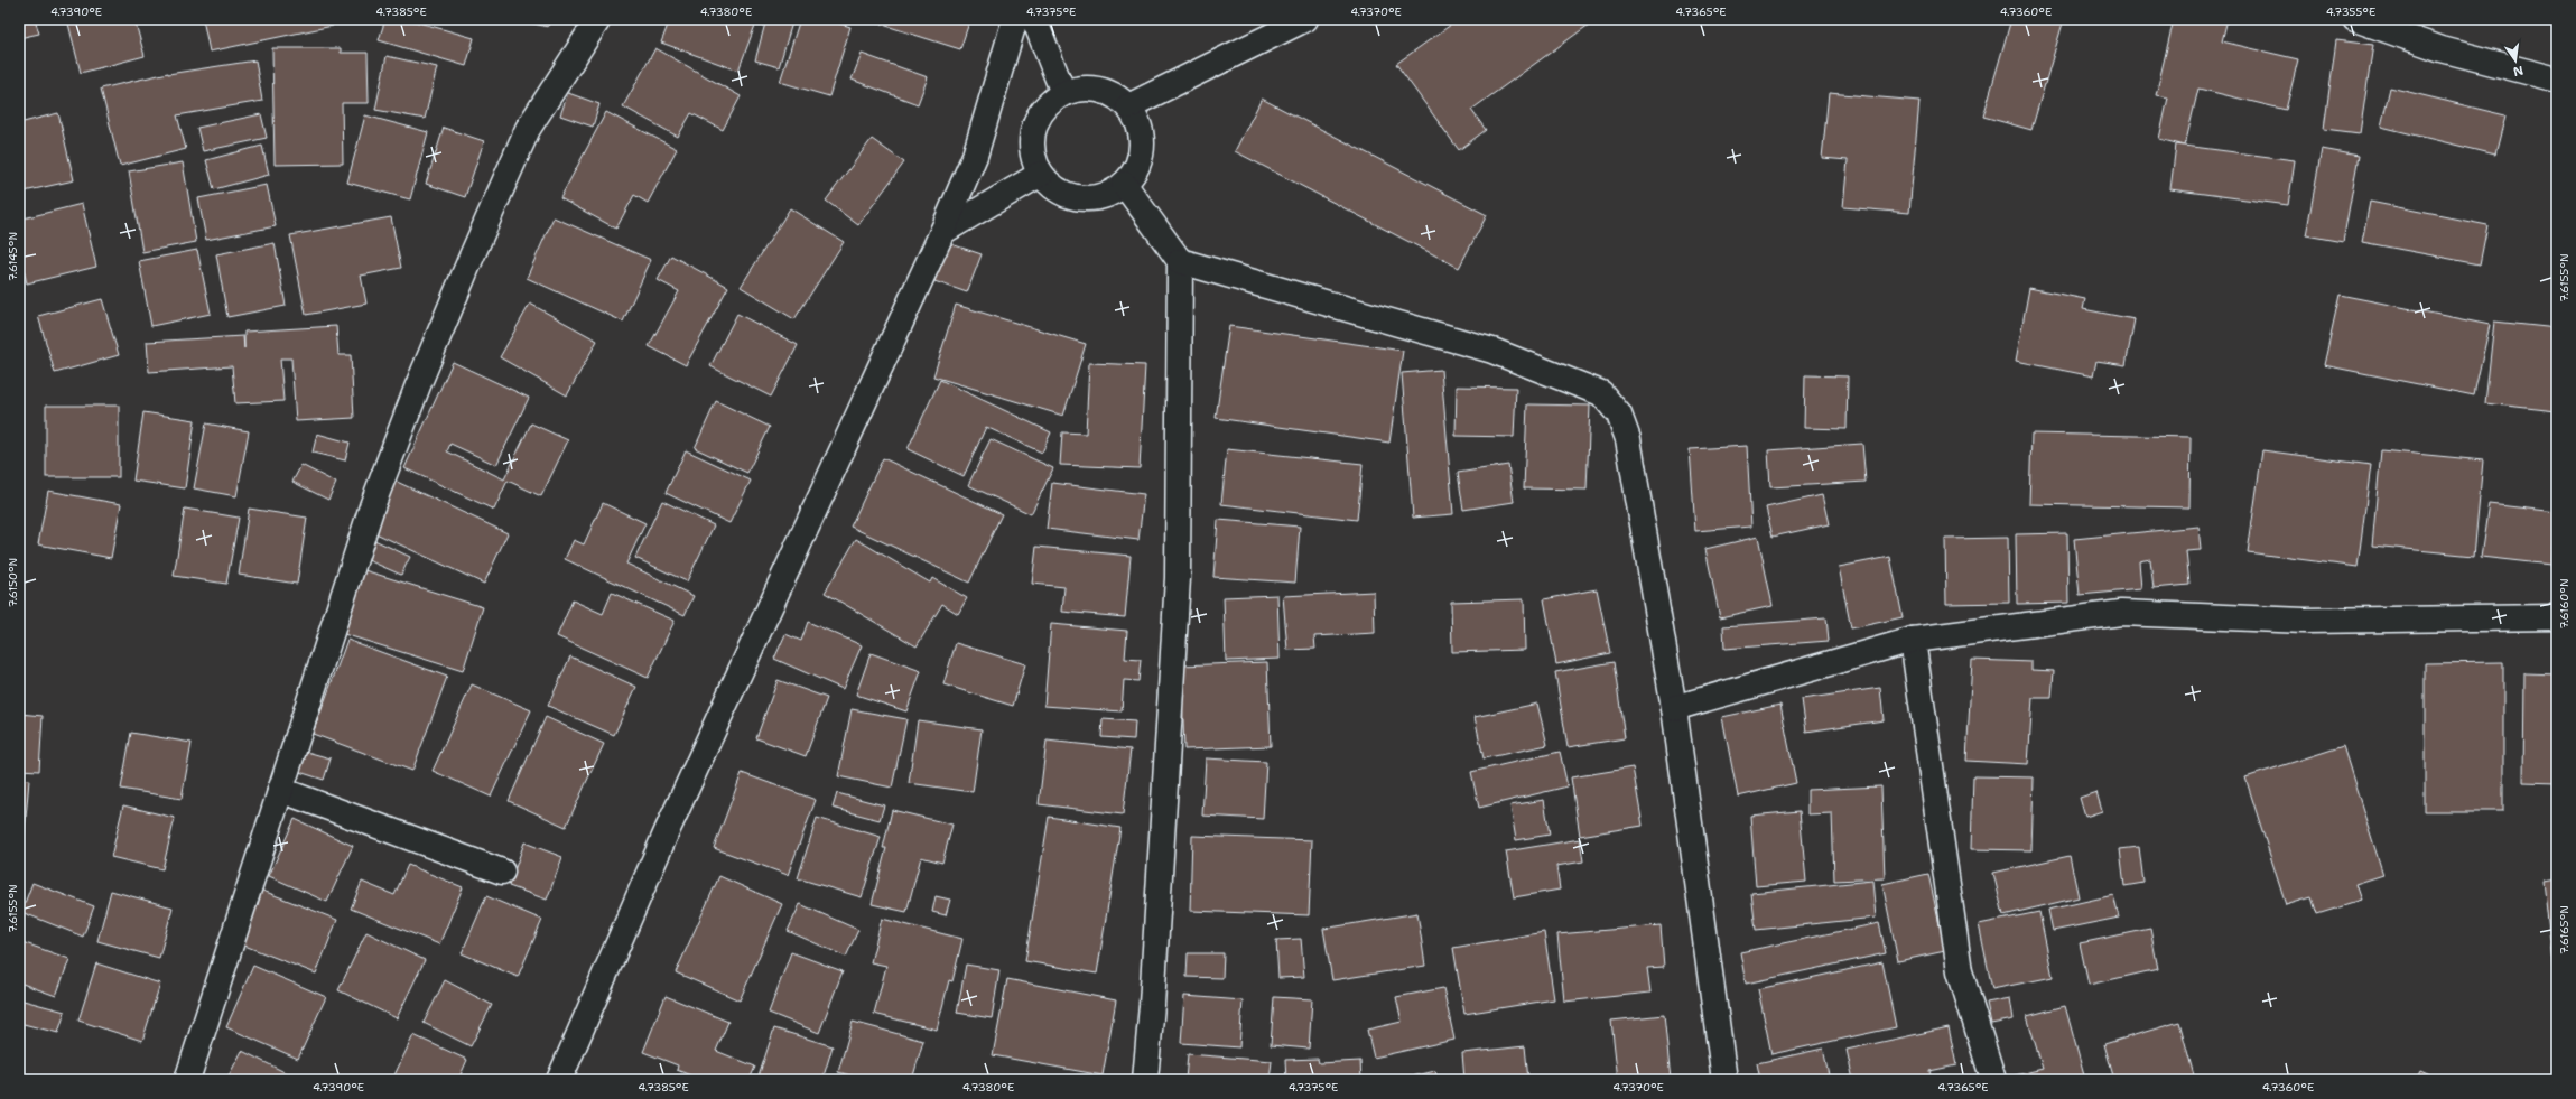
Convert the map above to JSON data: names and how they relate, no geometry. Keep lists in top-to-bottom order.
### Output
{
  "north": "bottom",
  "coordinates": [
    "4.7390°E",
    "4.7385°E",
    "4.7380°E",
    "4.7375°E",
    "4.7370°E",
    "4.7365°E",
    "4.7360°E",
    "4.7355°E",
    "7.6145°N",
    "7.6155°N",
    "7.6150°N",
    "7.6160°N",
    "7.6165°N"
  ]
}
